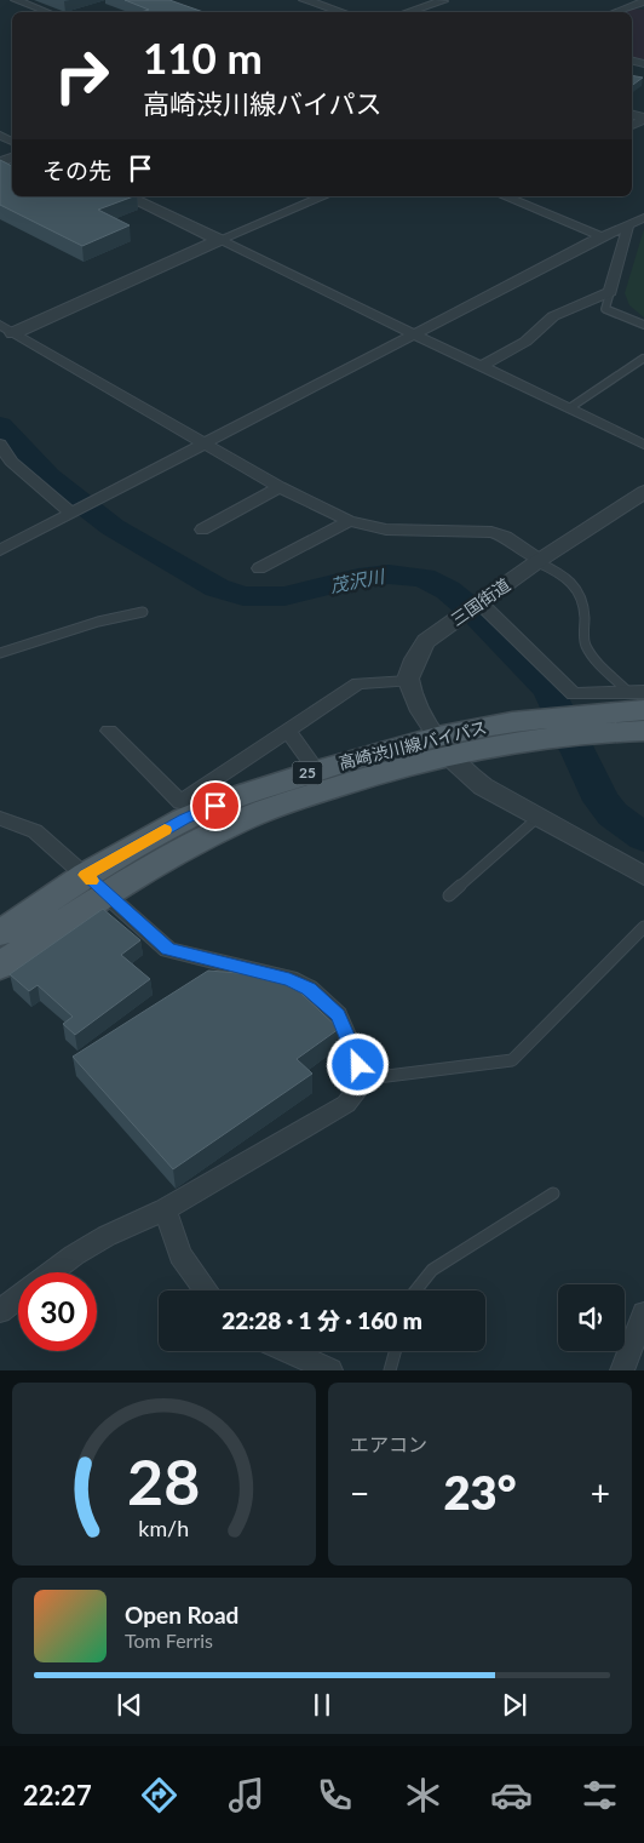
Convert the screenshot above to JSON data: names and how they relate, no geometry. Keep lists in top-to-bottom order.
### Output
{
  "streets": {
    "main road": ["高崎渋川線バイパス", "25"],
    "street": ["三国街道"]
  },
  "crossings": [
    ["高崎渋川線バイパス", "25"]
  ],
  "water": ["茂沢川"],
  "page": {
    "turn": ["110 m", "高崎渋川線バイパス"],
    "then": "その先",
    "limit": "30",
    "trip": "22:28 · 1 分 · 160 m",
    "tile": "エアコン",
    "heat": ["−", "23°", "+"],
    "song": ["Open Road", "Tom Ferris"],
    "tabs": "22:27",
    "gauge": ["28", "km/h"]
  }
}
